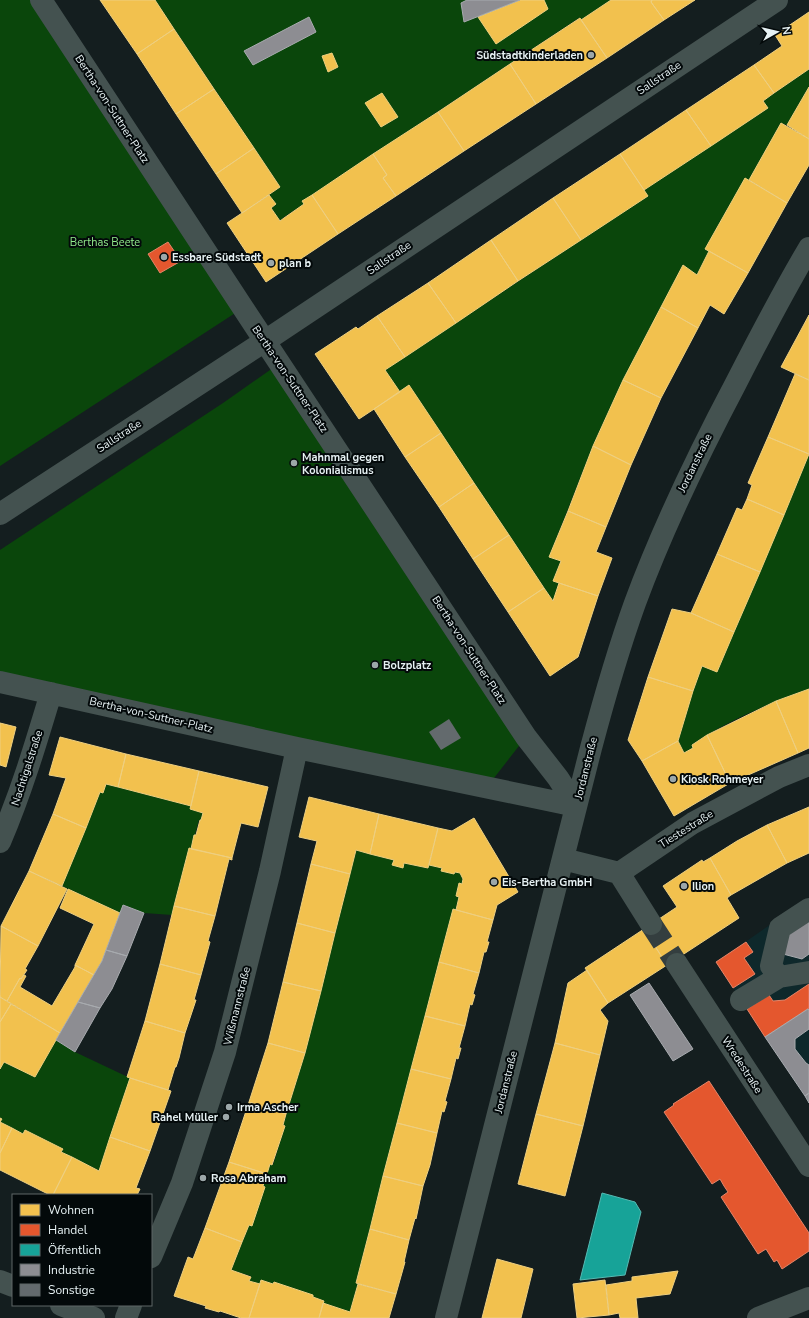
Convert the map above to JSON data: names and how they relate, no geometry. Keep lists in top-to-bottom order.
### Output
{
  "streets": {
    "street": [
      "Sallstraße",
      "Bertha-von-Suttner-Platz",
      "Jordanstraße",
      "Nachtigalstraße",
      "Tiestestraße",
      "Wißmannstraße",
      "Wredestraße"
    ]
  },
  "crossings": [
    ["Sallstraße", "Bertha-von-Suttner-Platz"],
    ["Bertha-von-Suttner-Platz", "Jordanstraße"],
    ["Bertha-von-Suttner-Platz", "Nachtigalstraße"],
    ["Bertha-von-Suttner-Platz", "Wißmannstraße"]
  ],
  "parks": ["Berthas Beete"],
  "places": [
    "Südstadtkinderladen",
    "Essbare Südstadt",
    "plan b",
    "Mahnmal gegen Kolonialismus",
    "Bolzplatz",
    "Kiosk Rohmeyer",
    "Eis-Bertha GmbH",
    "Ilion",
    "Irma Ascher",
    "Rahel Müller",
    "Rosa Abraham"
  ],
  "legend": [
    "Wohnen",
    "Handel",
    "Öffentlich",
    "Industrie",
    "Sonstige"
  ],
  "north": "right"
}
